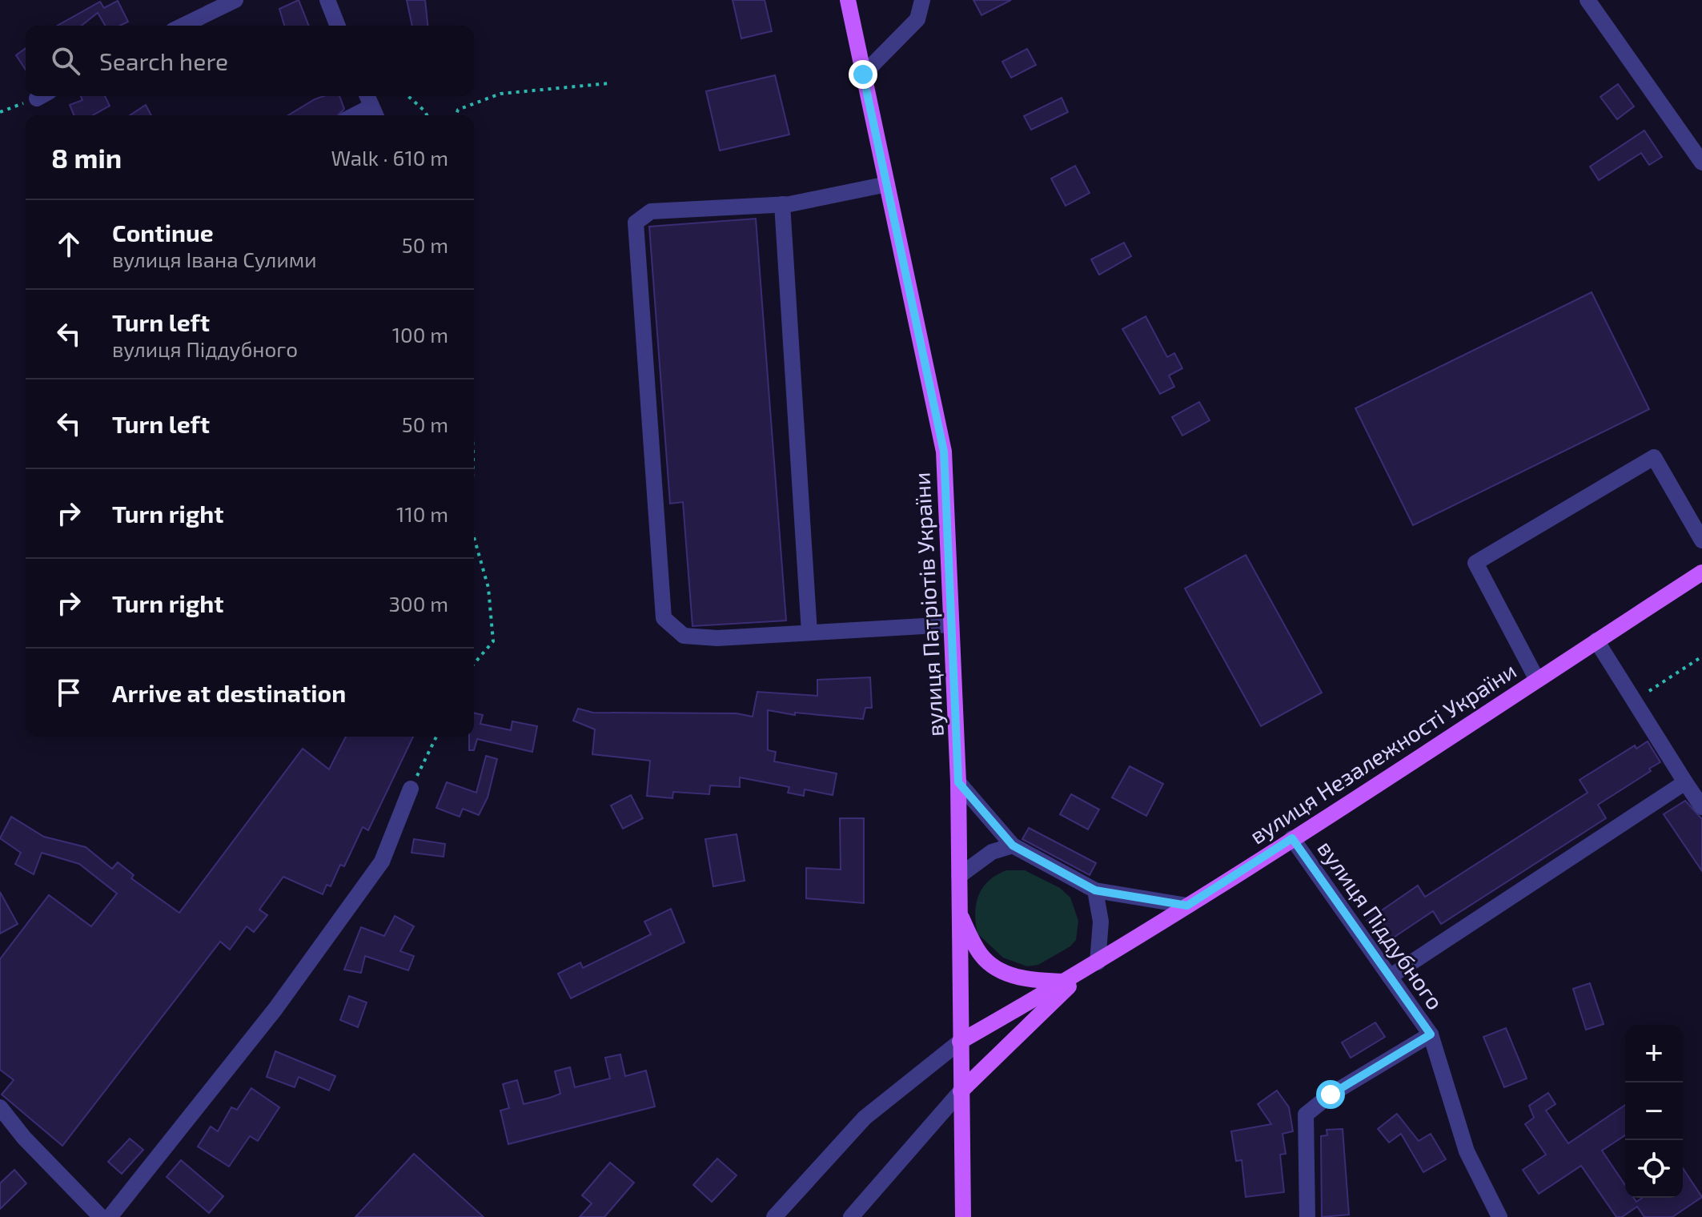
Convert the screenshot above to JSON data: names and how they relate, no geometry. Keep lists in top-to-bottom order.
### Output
{
  "streets": {
    "main road": ["вулиця Патріотів України", "вулиця Незалежності України"],
    "street": ["вулиця Піддубного"]
  },
  "crossings": [
    ["вулиця Патріотів України", "вулиця Незалежності України"],
    ["вулиця Незалежності України", "вулиця Піддубного"]
  ],
  "page": {
    "search": "Search here",
    "heading": ["8 min", "Walk · 610 m"],
    "list": [
      ["Continue", "вулиця Івана Сулими", "50 m"],
      ["Turn left", "вулиця Піддубного", "100 m"],
      ["Turn left", "50 m"],
      ["Turn right", "110 m"],
      ["Turn right", "300 m"],
      "Arrive at destination"
    ],
    "map_buttons": ["+", "−"]
  }
}
